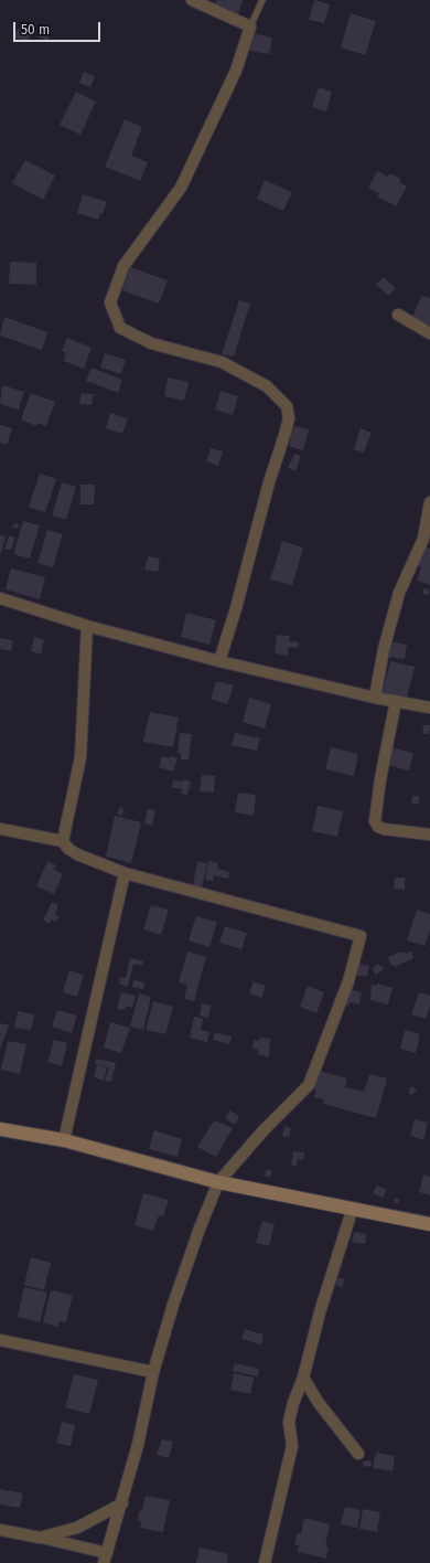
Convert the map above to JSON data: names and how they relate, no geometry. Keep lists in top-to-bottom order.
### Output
{
  "scale_bar": "50 m"
}
